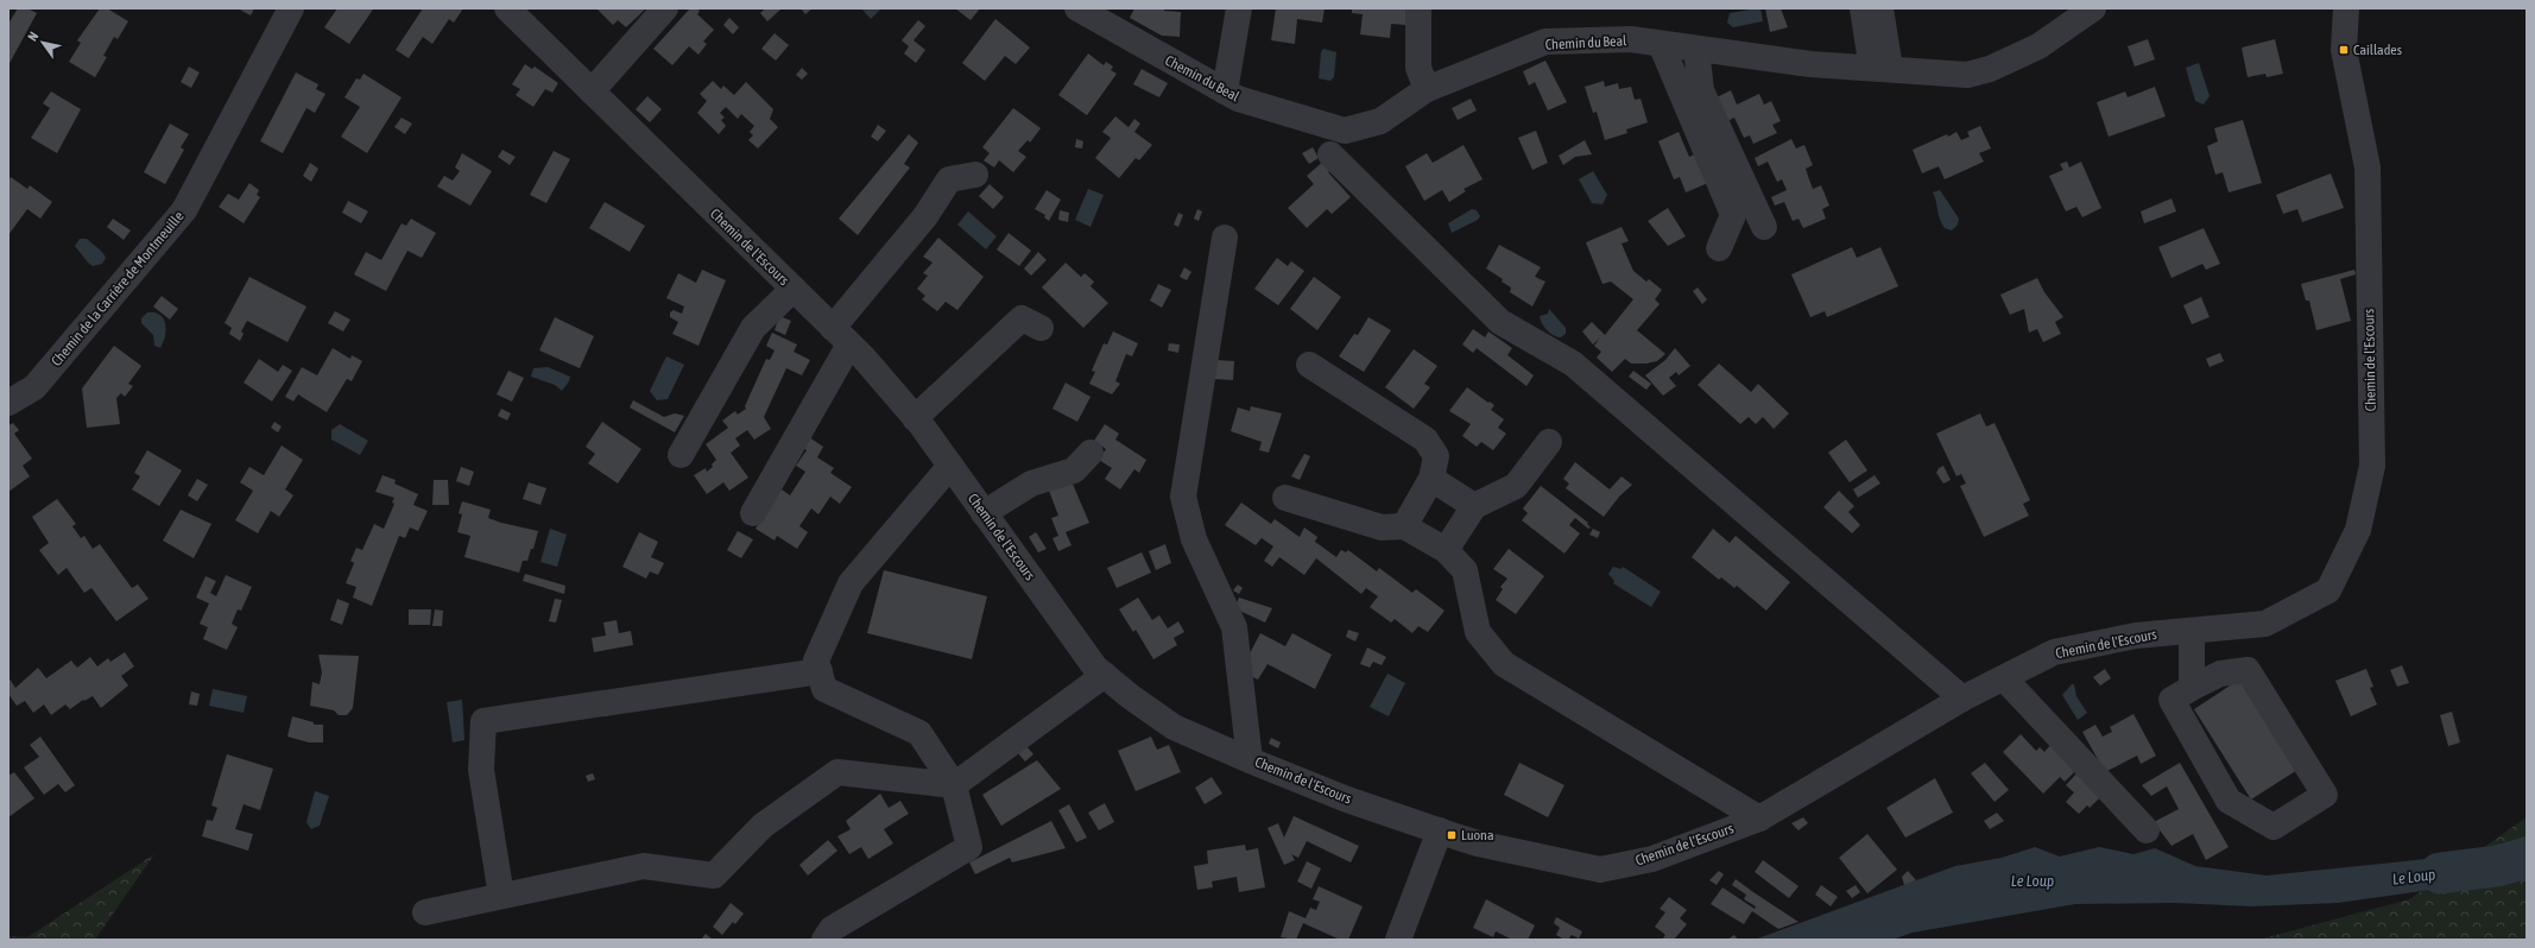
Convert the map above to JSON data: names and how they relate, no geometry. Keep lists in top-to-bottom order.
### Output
{
  "streets": {
    "street": ["Chemin du Beal", "Chemin de l'Escours", "Chemin de la Carrière de Montmeuille"]
  },
  "water": ["Le Loup"],
  "places": {
    "transit": ["Caillades", "Luona"]
  },
  "north": "top left"
}
